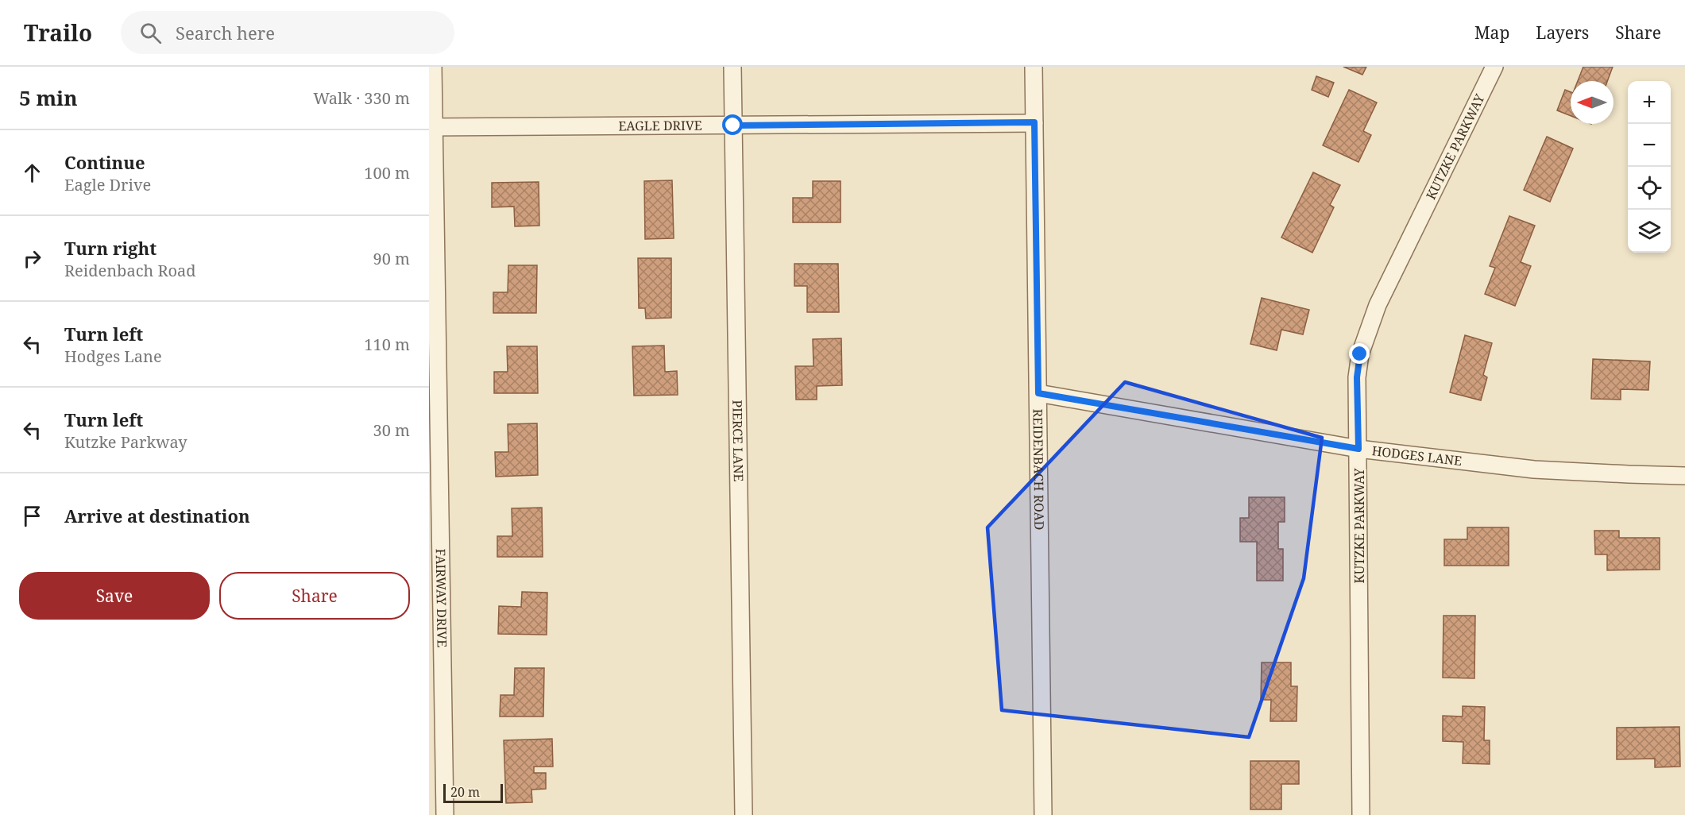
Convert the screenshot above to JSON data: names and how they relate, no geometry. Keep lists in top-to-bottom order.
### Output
{
  "streets": {
    "street": [
      "EAGLE DRIVE",
      "KUTZKE PARKWAY",
      "PIERCE LANE",
      "HODGES LANE",
      "REIDENBACH ROAD",
      "FAIRWAY DRIVE"
    ]
  },
  "crossings": [
    ["EAGLE DRIVE", "PIERCE LANE"],
    ["EAGLE DRIVE", "REIDENBACH ROAD"],
    ["EAGLE DRIVE", "FAIRWAY DRIVE"],
    ["KUTZKE PARKWAY", "HODGES LANE"],
    ["HODGES LANE", "REIDENBACH ROAD"]
  ],
  "scale_bar": "20 m",
  "north": "left",
  "page": {
    "header": "Trailo",
    "search": "Search here",
    "nav": ["Map", "Layers", "Share"],
    "heading": ["5 min", "Walk · 330 m"],
    "map_buttons": ["+", "−"],
    "list": [
      ["Continue", "Eagle Drive", "100 m"],
      ["Turn right", "Reidenbach Road", "90 m"],
      ["Turn left", "Hodges Lane", "110 m"],
      ["Turn left", "Kutzke Parkway", "30 m"],
      "Arrive at destination"
    ],
    "buttons": ["Save", "Share"],
    "scale": "20 m"
  }
}
